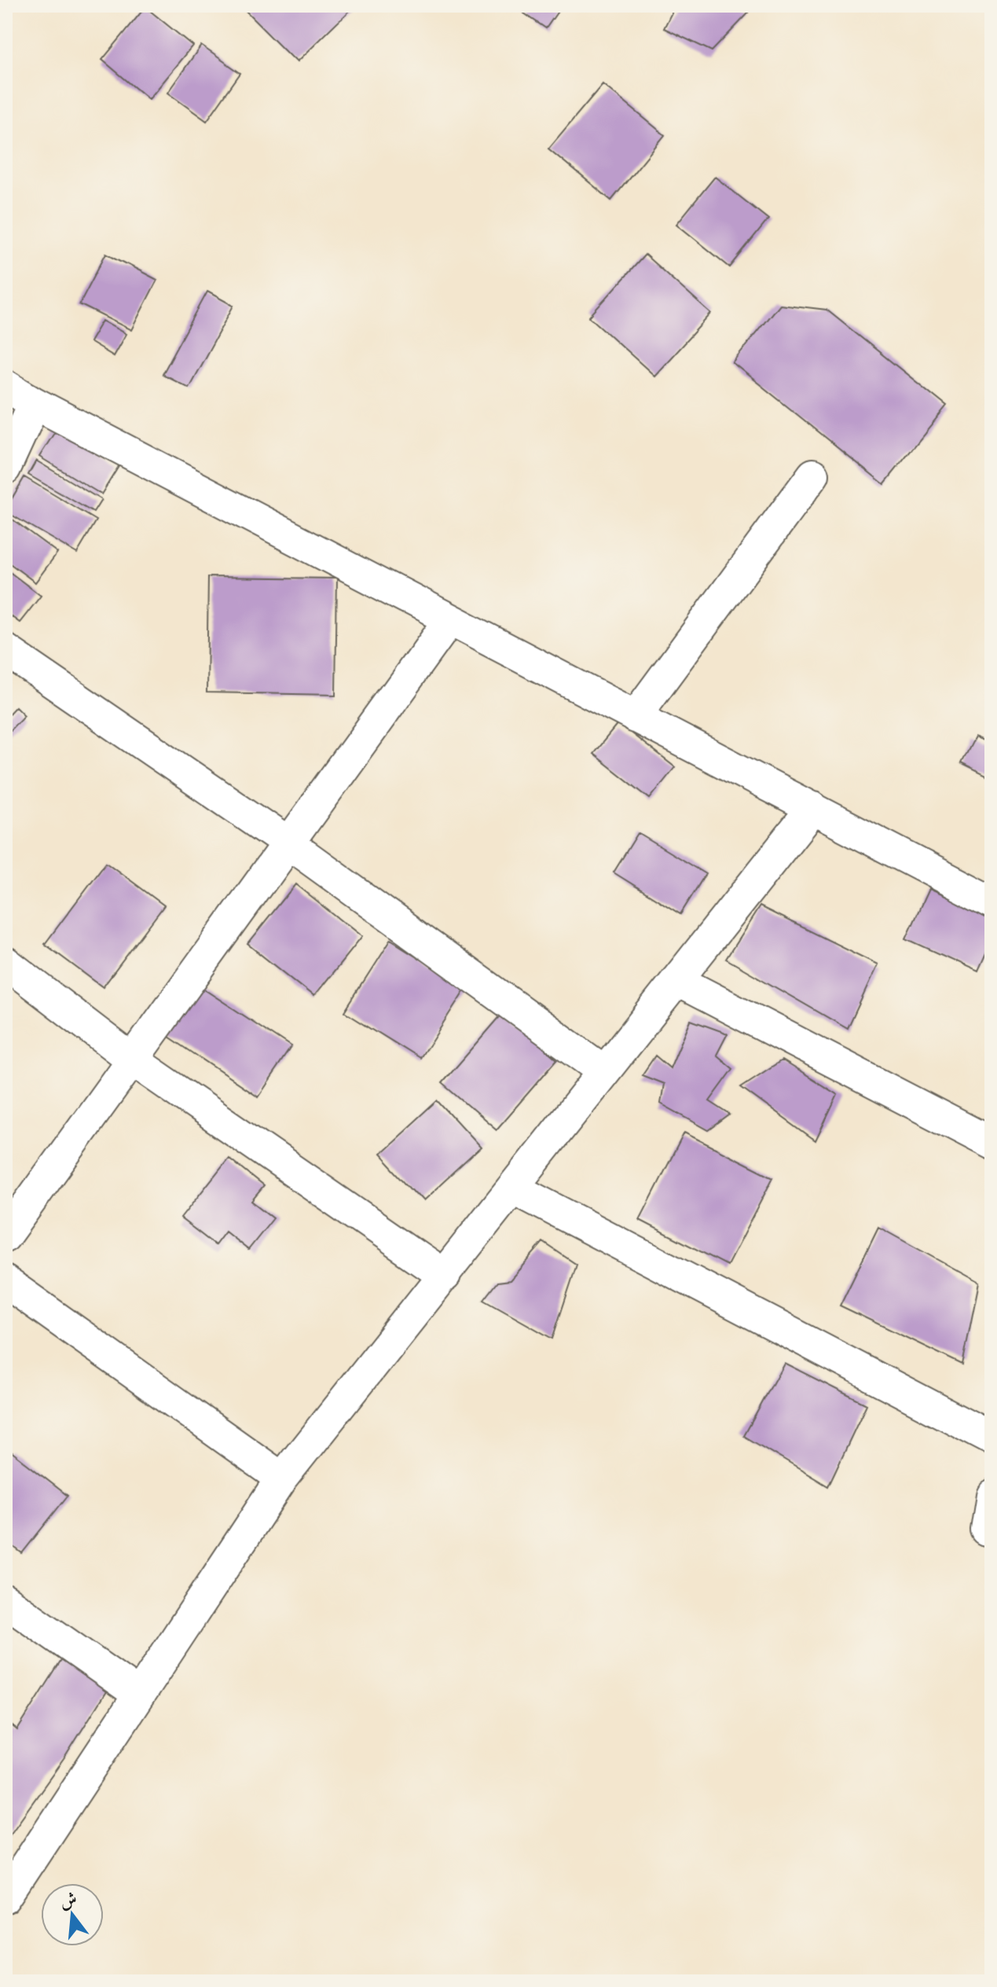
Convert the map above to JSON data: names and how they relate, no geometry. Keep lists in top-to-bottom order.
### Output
{
  "north": "top"
}
